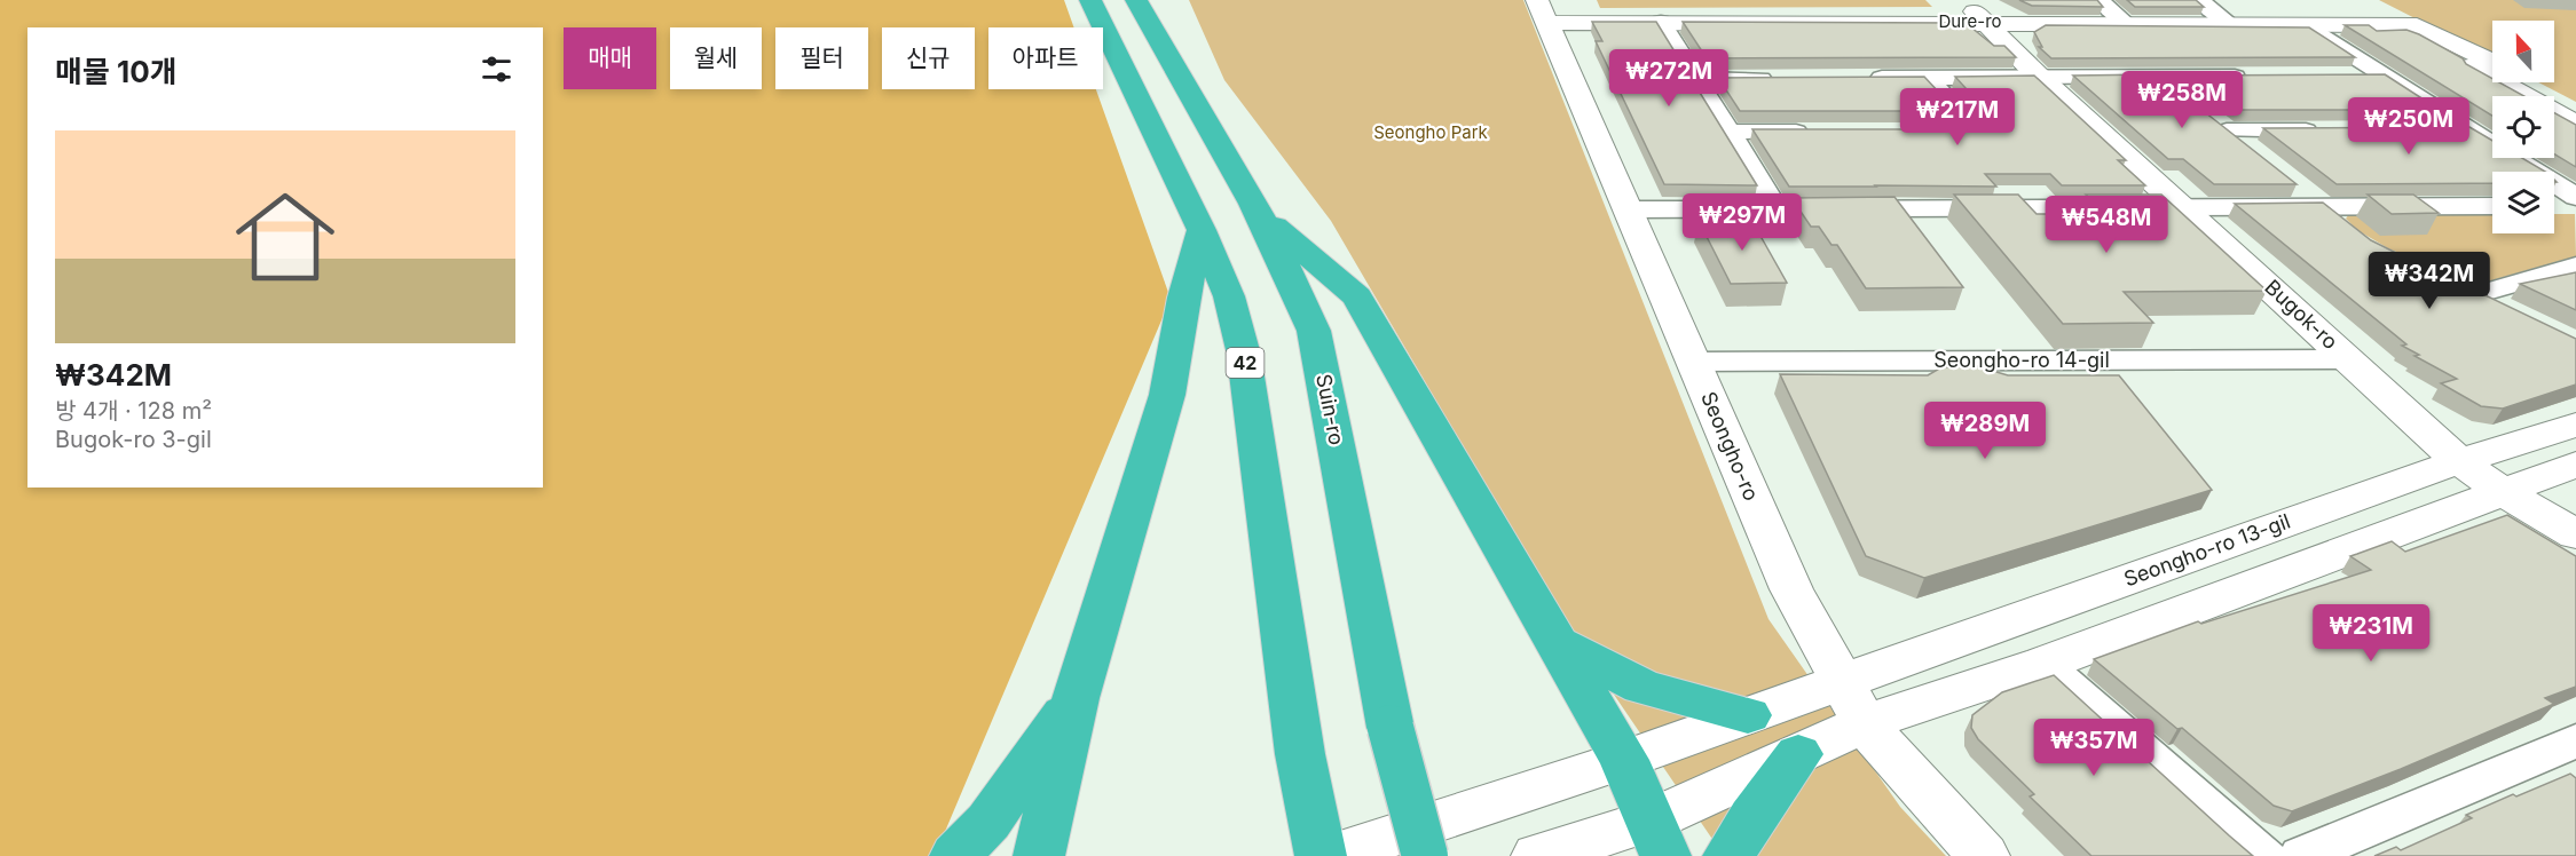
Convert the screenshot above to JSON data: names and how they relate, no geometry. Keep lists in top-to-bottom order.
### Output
{
  "streets": {
    "highway": ["42", "Suin-ro"],
    "street": [
      "Dure-ro",
      "Bugok-ro",
      "Seongho-ro 14-gil",
      "Seongho-ro",
      "Seongho-ro 13-gil"
    ]
  },
  "crossings": [
    ["Dure-ro", "Bugok-ro"],
    ["Dure-ro", "Seongho-ro"],
    ["Bugok-ro", "Seongho-ro 14-gil"],
    ["Bugok-ro", "Seongho-ro 13-gil"],
    ["Seongho-ro 14-gil", "Seongho-ro"],
    ["Seongho-ro", "Seongho-ro 13-gil"]
  ],
  "parks": ["Seongho Park"],
  "north": "top",
  "page": {
    "chip": [
      "매매",
      "월세",
      "필터",
      "신규",
      "아파트"
    ],
    "heading": "매물 10개",
    "price": [
      "₩272M",
      "₩258M",
      "₩217M",
      "₩250M",
      "₩297M",
      "₩548M",
      "₩342M",
      "₩289M",
      "₩231M",
      "₩357M"
    ],
    "list": [
      {
        "name": "₩342M",
        "note": "방 4개 · 128 m² · Bugok-ro 3-gil"
      }
    ]
  }
}
